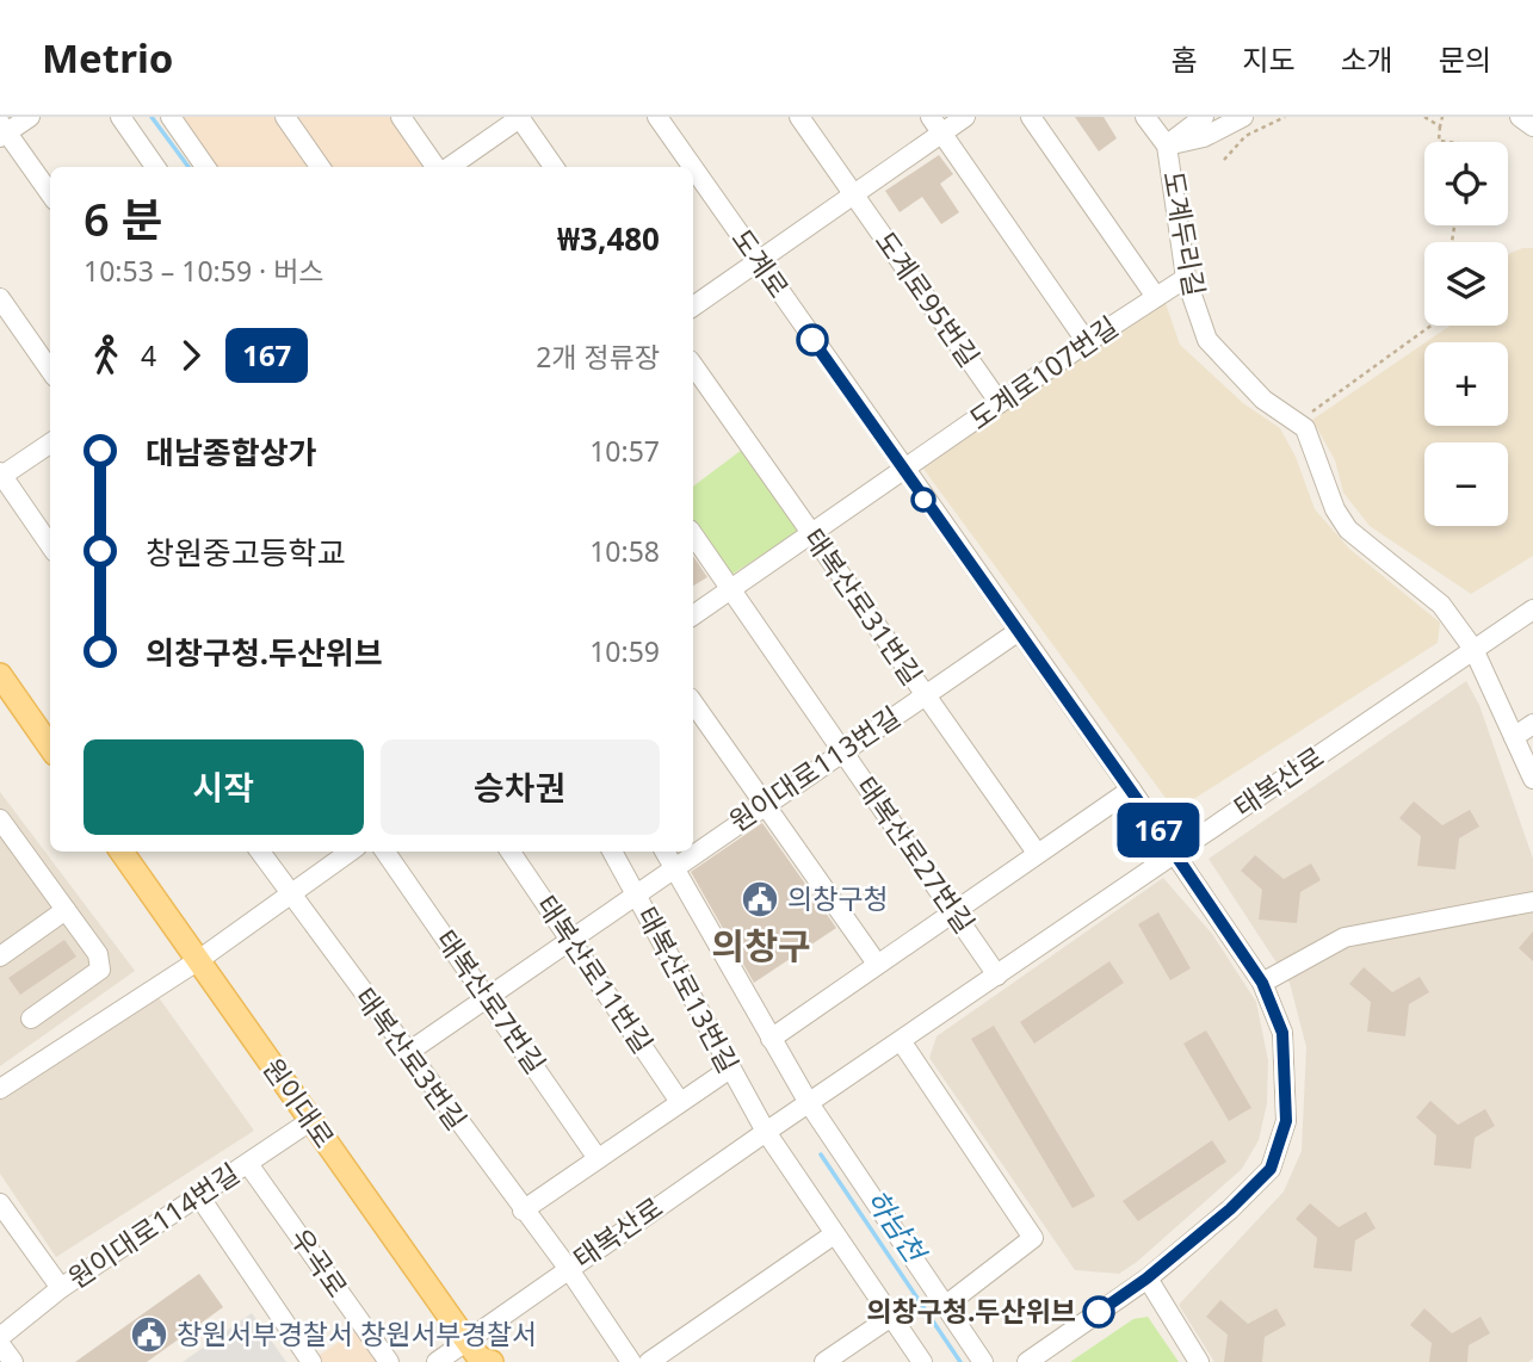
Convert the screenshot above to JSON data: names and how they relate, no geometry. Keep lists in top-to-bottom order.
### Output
{
  "streets": {
    "main road": ["원이대로"],
    "street": [
      "도계두리길",
      "도계로",
      "도계로95번길",
      "도계로107번길",
      "태복산로31번길",
      "원이대로113번길",
      "태복산로",
      "태복산로27번길",
      "태복산로11번길",
      "태복산로13번길",
      "태복산로7번길",
      "태복산로3번길",
      "원이대로114번길",
      "우곡로"
    ]
  },
  "crossings": [
    ["도계두리길", "도계로107번길"],
    ["도계로", "도계로107번길"],
    ["도계로", "원이대로113번길"],
    ["도계로", "태복산로"],
    ["도계로95번길", "도계로107번길"],
    ["도계로107번길", "태복산로31번길"],
    ["도계로107번길", "태복산로27번길"],
    ["태복산로31번길", "원이대로113번길"],
    ["원이대로113번길", "태복산로27번길"],
    ["원이대로113번길", "태복산로11번길"],
    ["원이대로113번길", "태복산로13번길"],
    ["원이대로113번길", "태복산로7번길"],
    ["원이대로113번길", "태복산로3번길"],
    ["태복산로", "태복산로27번길"],
    ["태복산로", "태복산로13번길"],
    ["태복산로", "태복산로3번길"],
    ["태복산로", "원이대로"],
    ["원이대로", "원이대로114번길"],
    ["원이대로114번길", "우곡로"]
  ],
  "districts": ["의창구"],
  "water": ["하남천"],
  "places": {
    "public building": ["의창구청", "창원서부경찰서 창원서부경찰서"],
    "other": ["의창구청.두산위브"]
  },
  "lines": ["bus line 167"],
  "page": {
    "header": "Metrio",
    "nav": [
      "홈",
      "지도",
      "소개",
      "문의"
    ],
    "on_map": "167",
    "map_buttons": ["+", "−"],
    "heading": ["6 분", "10:53 – 10:59 · 버스", "₩3,480"],
    "legs": ["4", "167", "2개 정류장"],
    "list": [
      {
        "name": "대남종합상가",
        "value": "10:57"
      },
      {
        "name": "창원중고등학교",
        "value": "10:58"
      },
      {
        "name": "의창구청.두산위브",
        "value": "10:59"
      }
    ],
    "buttons": ["시작", "승차권"]
  }
}
